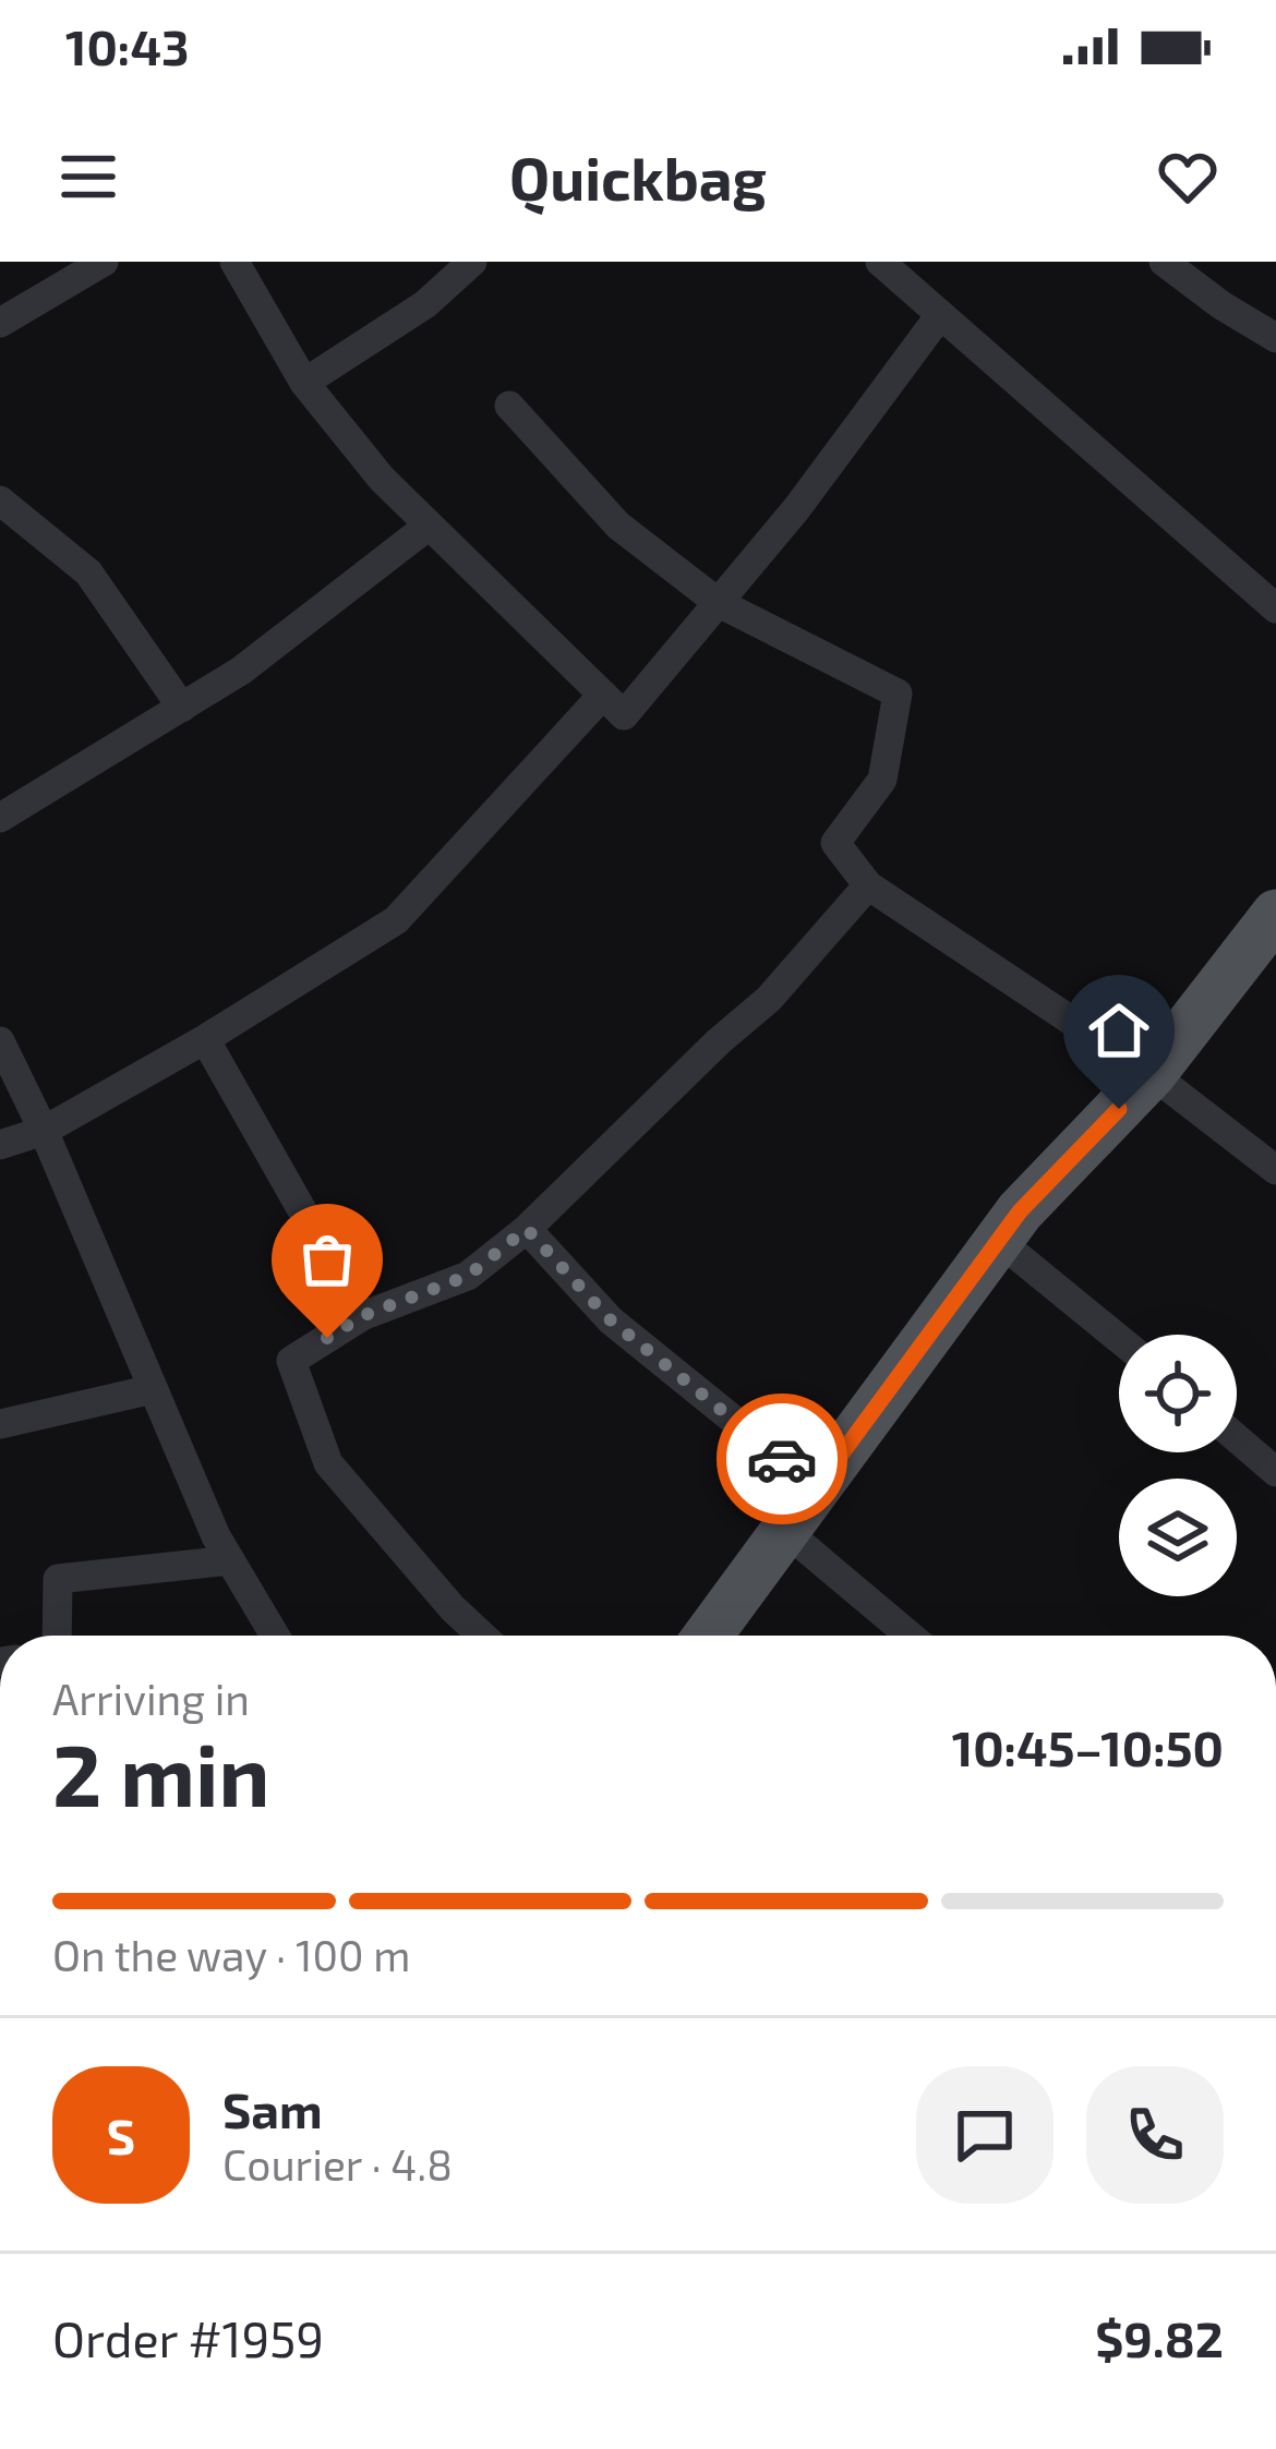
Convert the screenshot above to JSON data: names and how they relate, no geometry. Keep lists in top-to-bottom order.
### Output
{
  "page": {
    "status": "10:43",
    "header": "Quickbag",
    "heading": ["2 min", "Arriving in", "10:45–10:50"],
    "panel": [
      "Sam",
      "Courier · 4.8",
      "Order #1959",
      "$9.82"
    ],
    "bar": "On the way · 100 m",
    "round": "S"
  }
}
